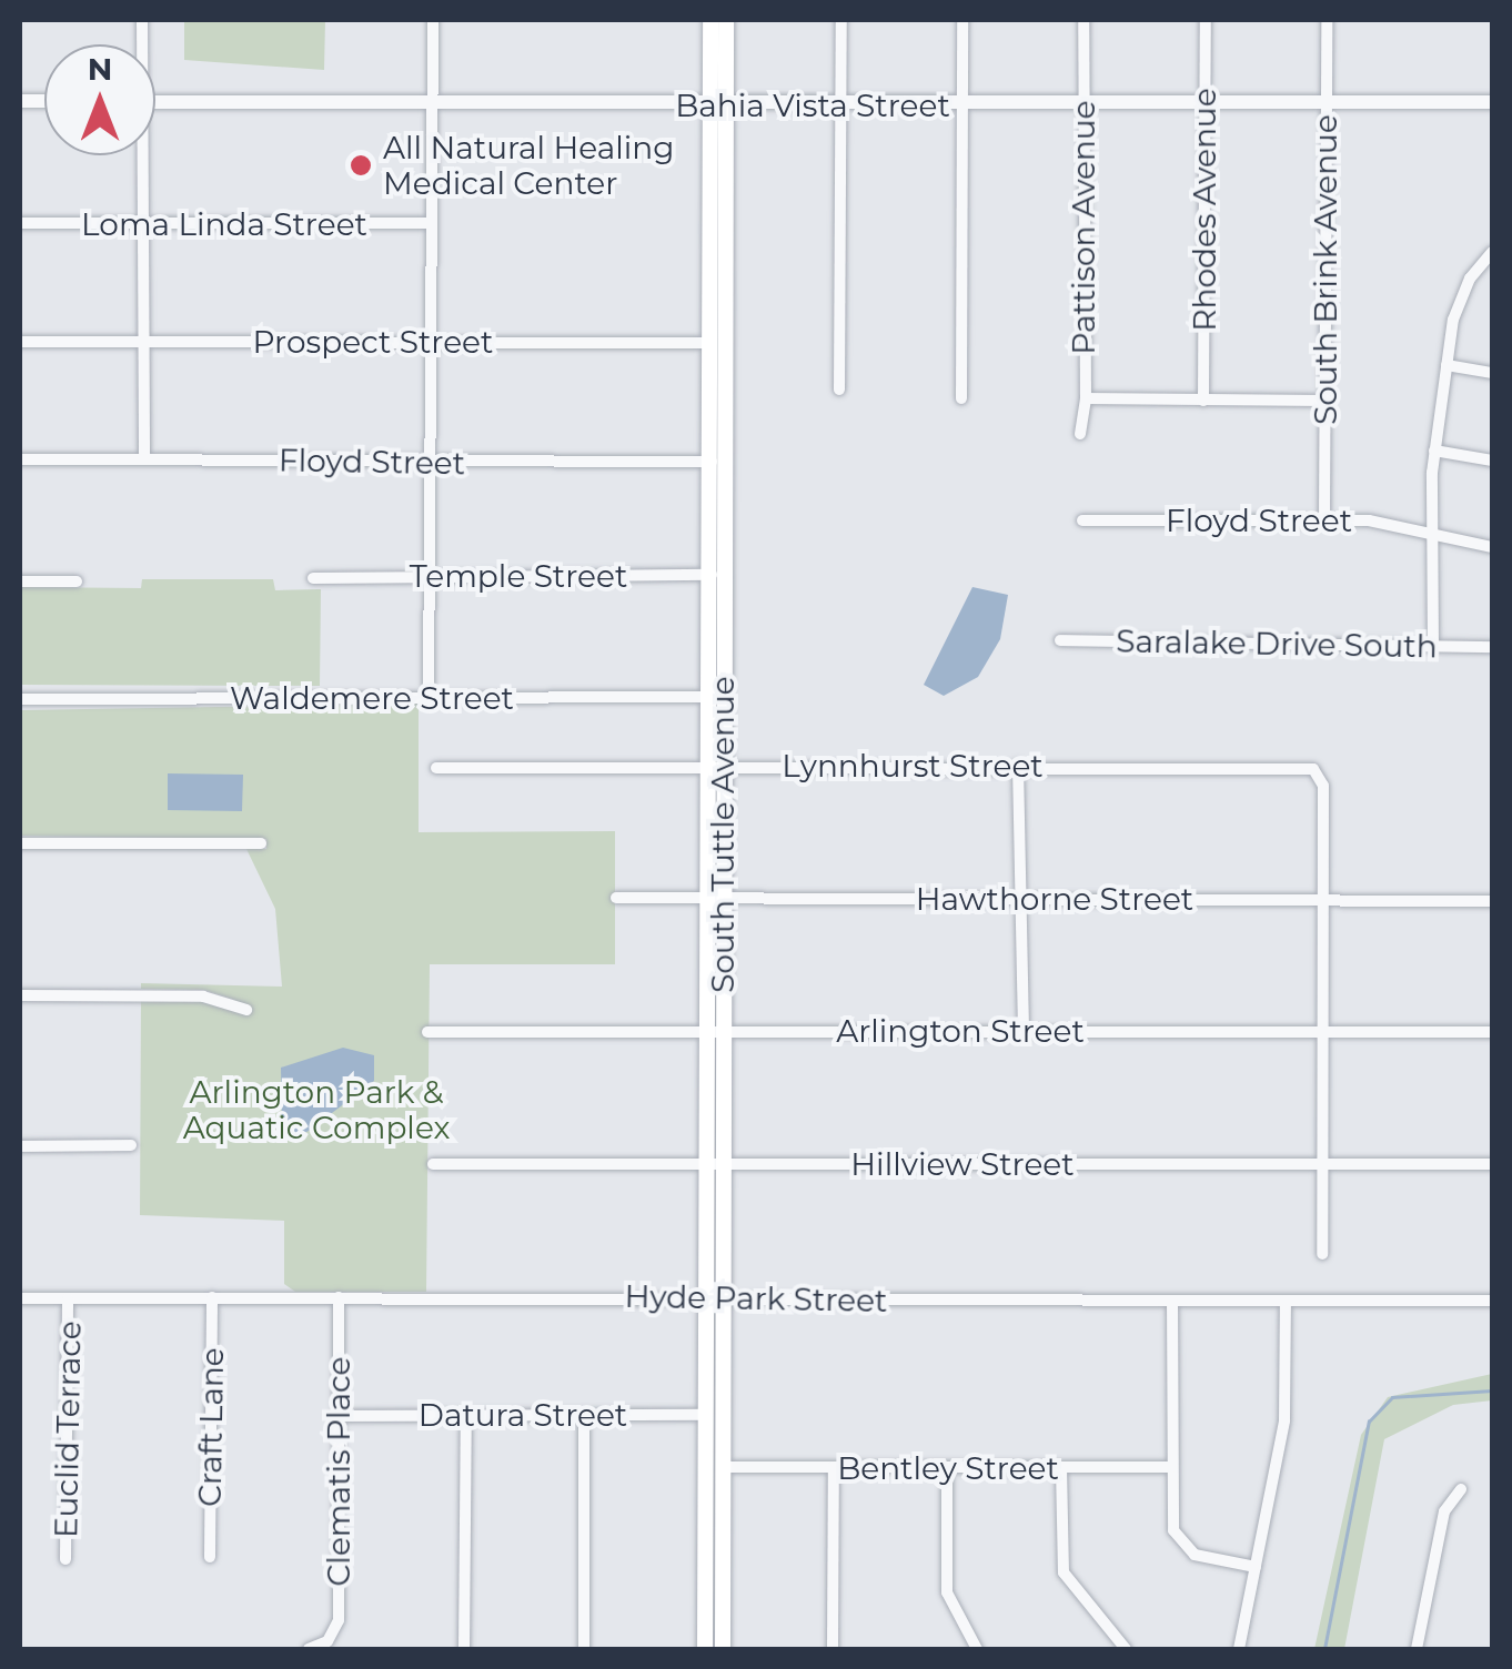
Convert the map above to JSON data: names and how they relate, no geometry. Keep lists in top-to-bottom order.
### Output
{
  "streets": {
    "main road": ["South Tuttle Avenue"],
    "street": [
      "Bahia Vista Street",
      "Rhodes Avenue",
      "Loma Linda Street",
      "Pattison Avenue",
      "South Brink Avenue",
      "Prospect Street",
      "Floyd Street",
      "Temple Street",
      "Saralake Drive South",
      "Waldemere Street",
      "Lynnhurst Street",
      "Hawthorne Street",
      "Arlington Street",
      "Hillview Street",
      "Hyde Park Street",
      "Datura Street",
      "Craft Lane",
      "Euclid Terrace",
      "Bentley Street",
      "Clematis Place"
    ]
  },
  "crossings": [
    ["Bahia Vista Street", "Rhodes Avenue"],
    ["Bahia Vista Street", "Pattison Avenue"],
    ["Bahia Vista Street", "South Brink Avenue"],
    ["Bahia Vista Street", "South Tuttle Avenue"],
    ["South Brink Avenue", "Floyd Street"],
    ["Prospect Street", "South Tuttle Avenue"],
    ["Floyd Street", "South Tuttle Avenue"],
    ["Temple Street", "South Tuttle Avenue"],
    ["Waldemere Street", "South Tuttle Avenue"],
    ["Lynnhurst Street", "South Tuttle Avenue"],
    ["Lynnhurst Street", "Hawthorne Street"],
    ["South Tuttle Avenue", "Hawthorne Street"],
    ["South Tuttle Avenue", "Arlington Street"],
    ["South Tuttle Avenue", "Hillview Street"],
    ["South Tuttle Avenue", "Hyde Park Street"],
    ["South Tuttle Avenue", "Datura Street"],
    ["South Tuttle Avenue", "Bentley Street"],
    ["Hyde Park Street", "Craft Lane"],
    ["Hyde Park Street", "Euclid Terrace"],
    ["Hyde Park Street", "Clematis Place"],
    ["Datura Street", "Clematis Place"]
  ],
  "parks": ["Arlington Park & Aquatic Complex"],
  "places": ["All Natural Healing Medical Center"],
  "north": "top"
}
